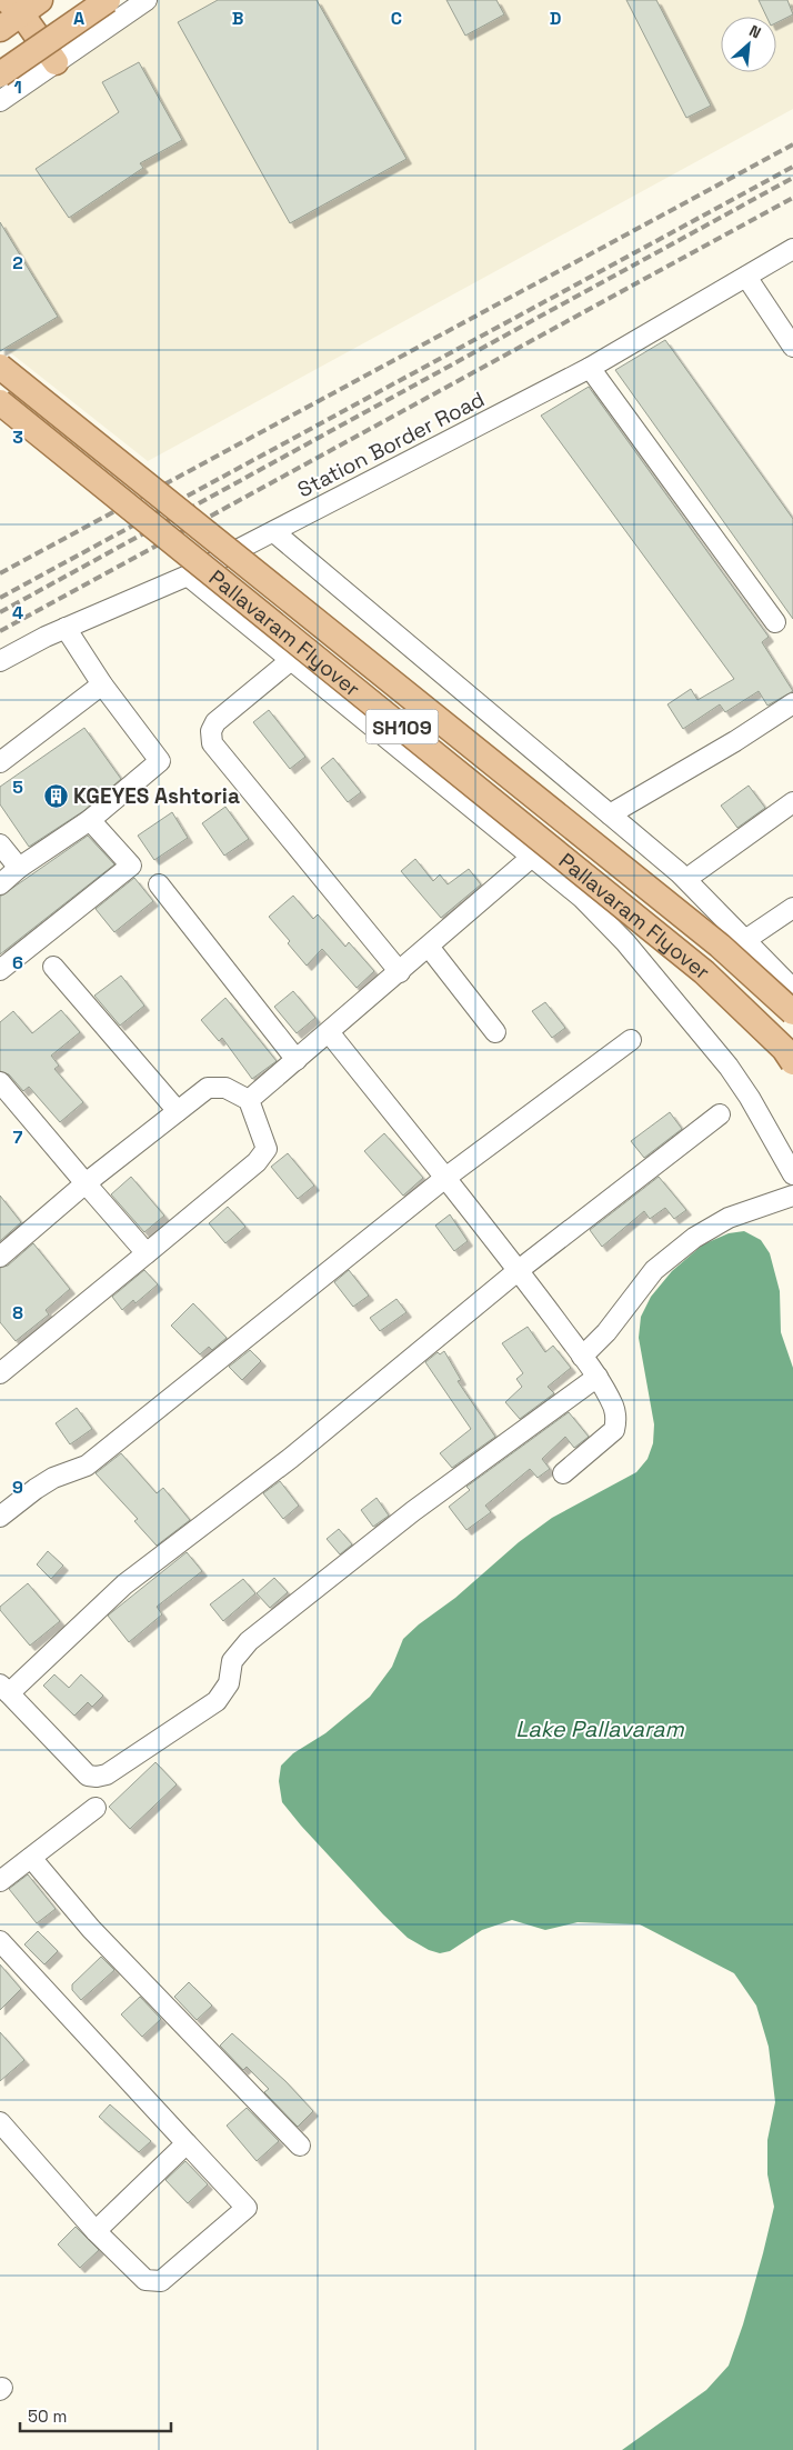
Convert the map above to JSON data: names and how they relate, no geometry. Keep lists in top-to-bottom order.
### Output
{
  "streets": {
    "main road": ["Pallavaram Flyover", "SH109"],
    "street": ["Station Border Road"]
  },
  "water": ["Lake Pallavaram"],
  "places": {
    "building": ["KGEYES Ashtoria"]
  },
  "scale_bar": "50 m",
  "north": "top right",
  "grid": {
    "columns": [
      "A",
      "B",
      "C",
      "D"
    ],
    "rows": [
      "1",
      "2",
      "3",
      "4",
      "5",
      "6",
      "7",
      "8",
      "9"
    ]
  }
}
